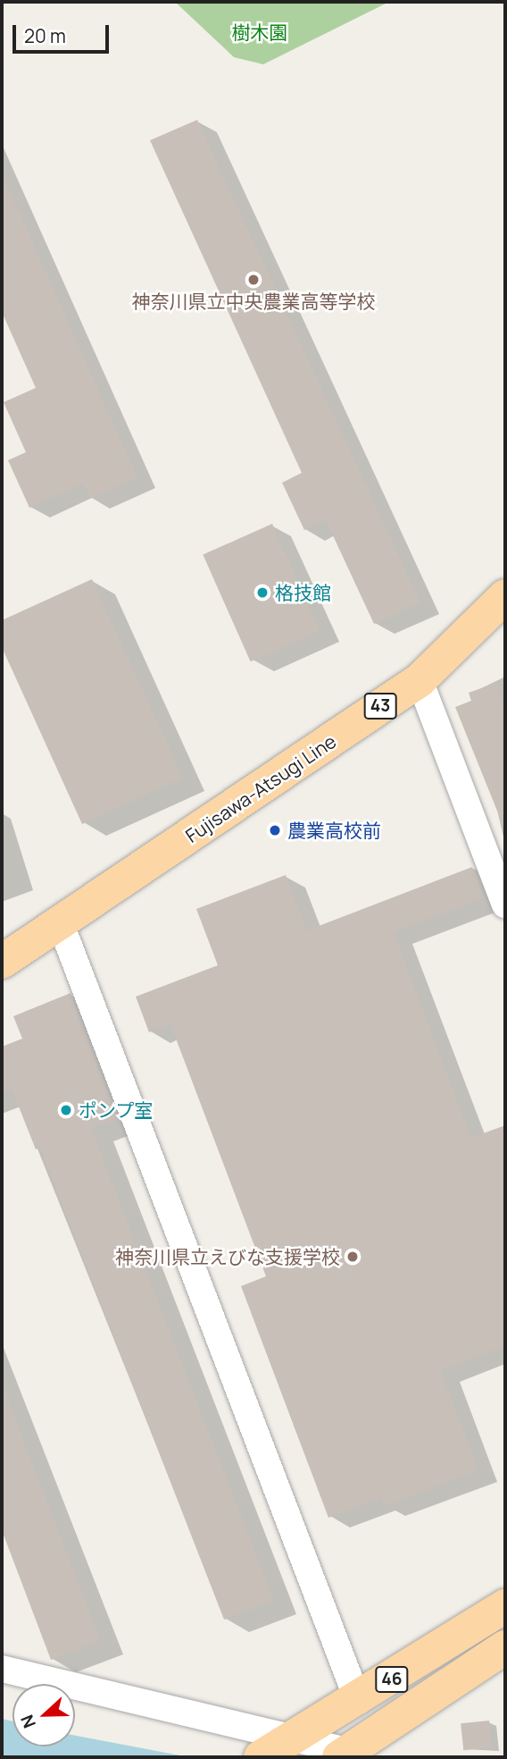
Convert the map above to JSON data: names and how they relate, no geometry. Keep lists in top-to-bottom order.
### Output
{
  "streets": {
    "main road": ["43", "Fujisawa-Atsugi Line", "46"]
  },
  "parks": ["樹木園"],
  "places": [
    "神奈川県立中央農業高等学校",
    "格技館",
    "農業高校前",
    "ポンプ室",
    "神奈川県立えびな支援学校"
  ],
  "scale_bar": "20 m",
  "north": "left"
}
